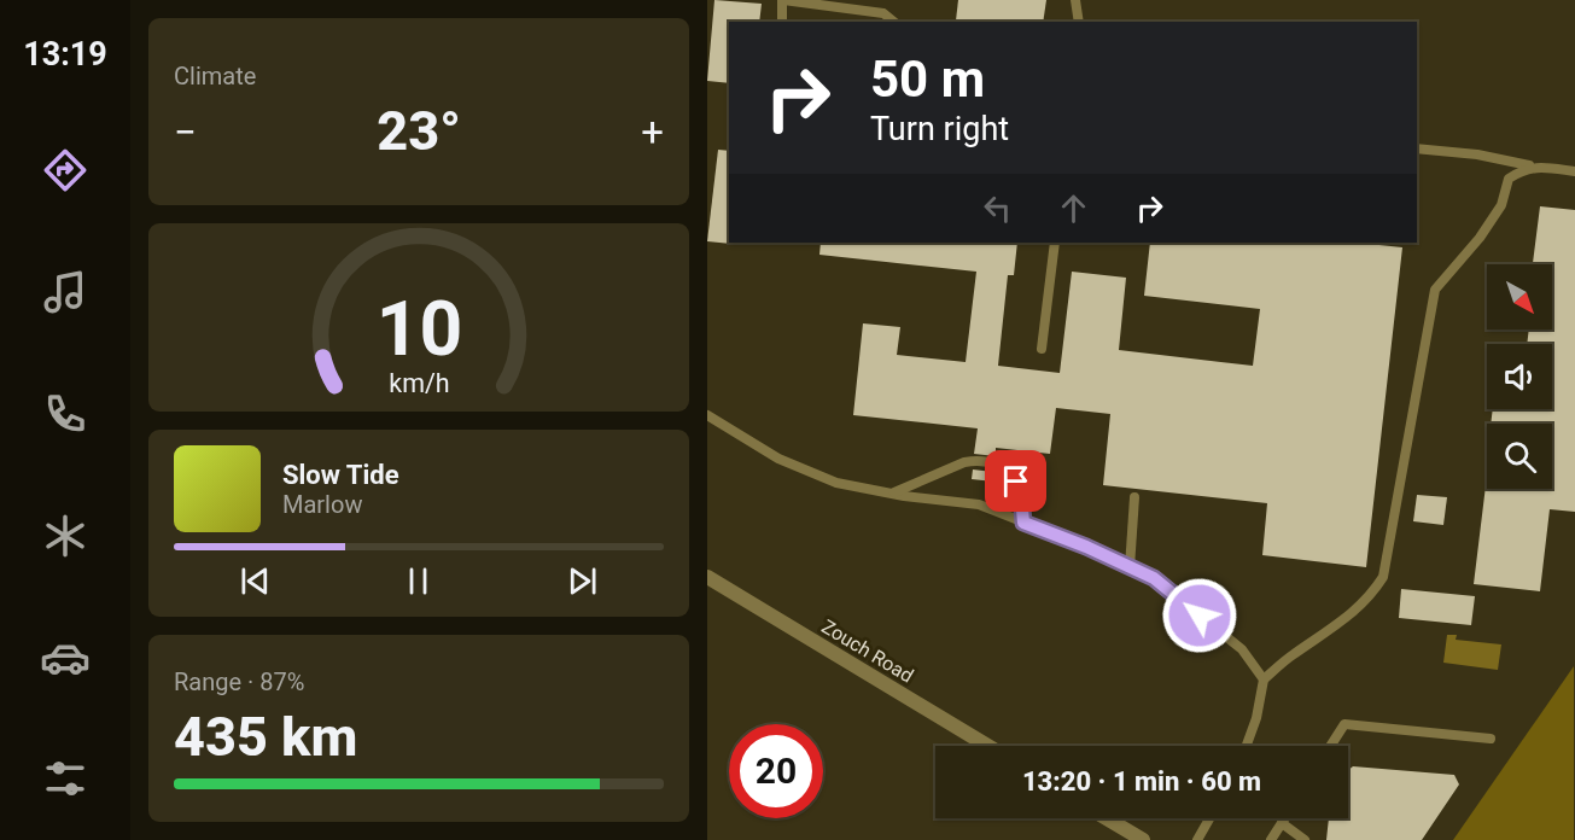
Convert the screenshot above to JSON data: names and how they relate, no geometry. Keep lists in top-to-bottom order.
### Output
{
  "streets": {
    "street": ["Zouch Road"]
  },
  "north": "bottom right",
  "page": {
    "tabs": "13:19",
    "tile": [
      "Climate",
      ["Range · 87%", "435 km"]
    ],
    "turn": ["50 m", "Turn right"],
    "heat": ["−", "23°", "+"],
    "song": ["Slow Tide", "Marlow"],
    "limit": "20",
    "trip": "13:20 · 1 min · 60 m",
    "gauge": ["10", "km/h"]
  }
}
